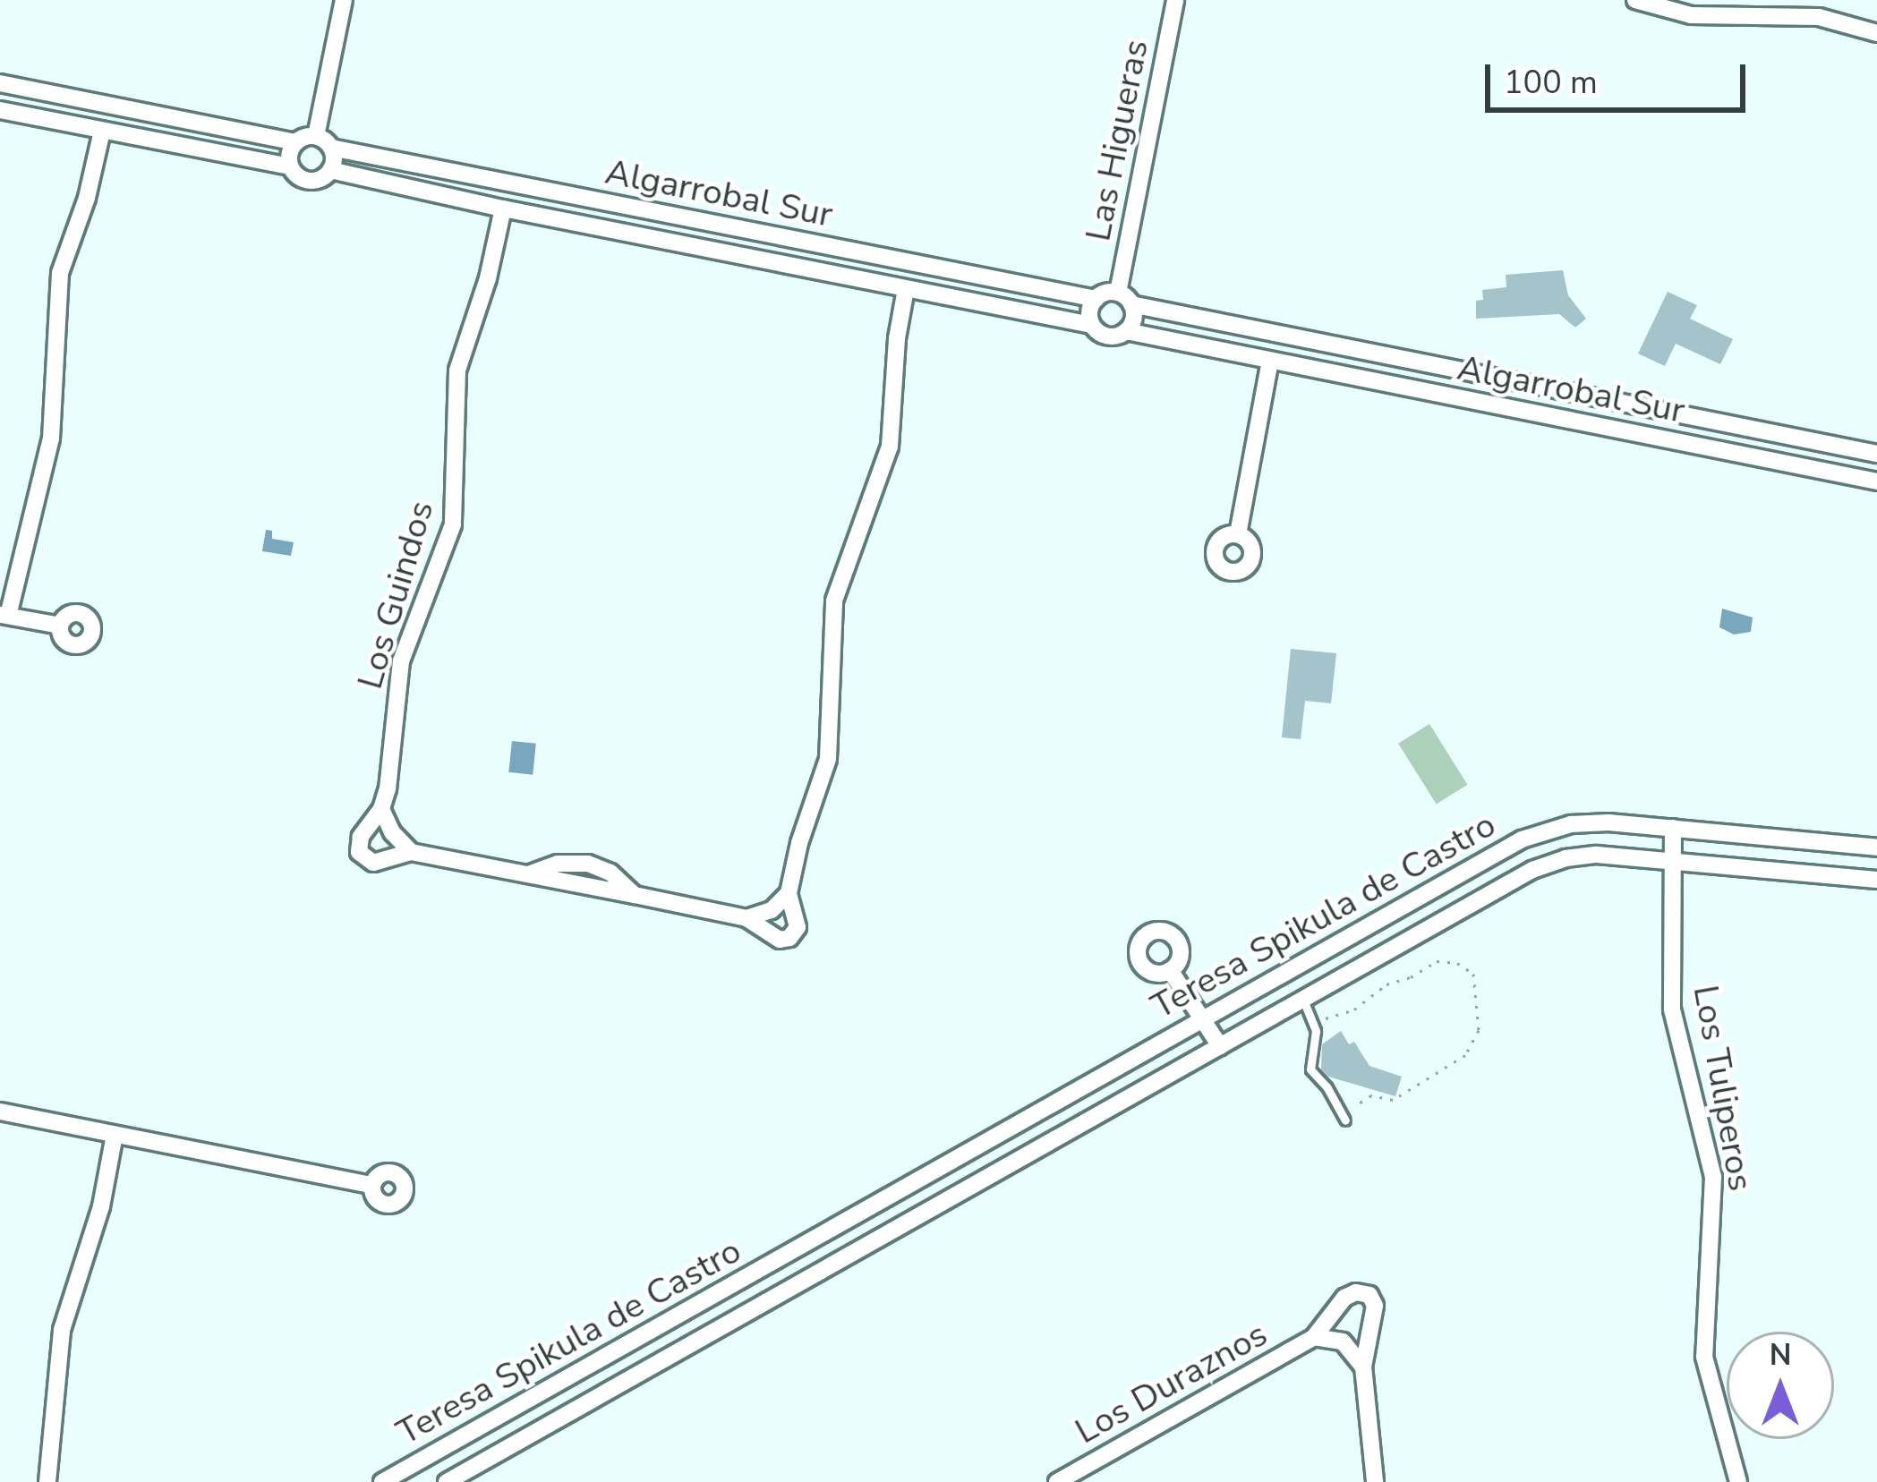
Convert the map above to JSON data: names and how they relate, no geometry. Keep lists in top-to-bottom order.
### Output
{
  "streets": {
    "street": [
      "Las Higueras",
      "Algarrobal Sur",
      "Los Guindos",
      "Teresa Spikula de Castro",
      "Los Tuliperos",
      "Los Duraznos"
    ]
  },
  "crossings": [
    ["Las Higueras", "Algarrobal Sur"],
    ["Algarrobal Sur", "Los Guindos"],
    ["Teresa Spikula de Castro", "Los Tuliperos"]
  ],
  "scale_bar": "100 m",
  "north": "top"
}
